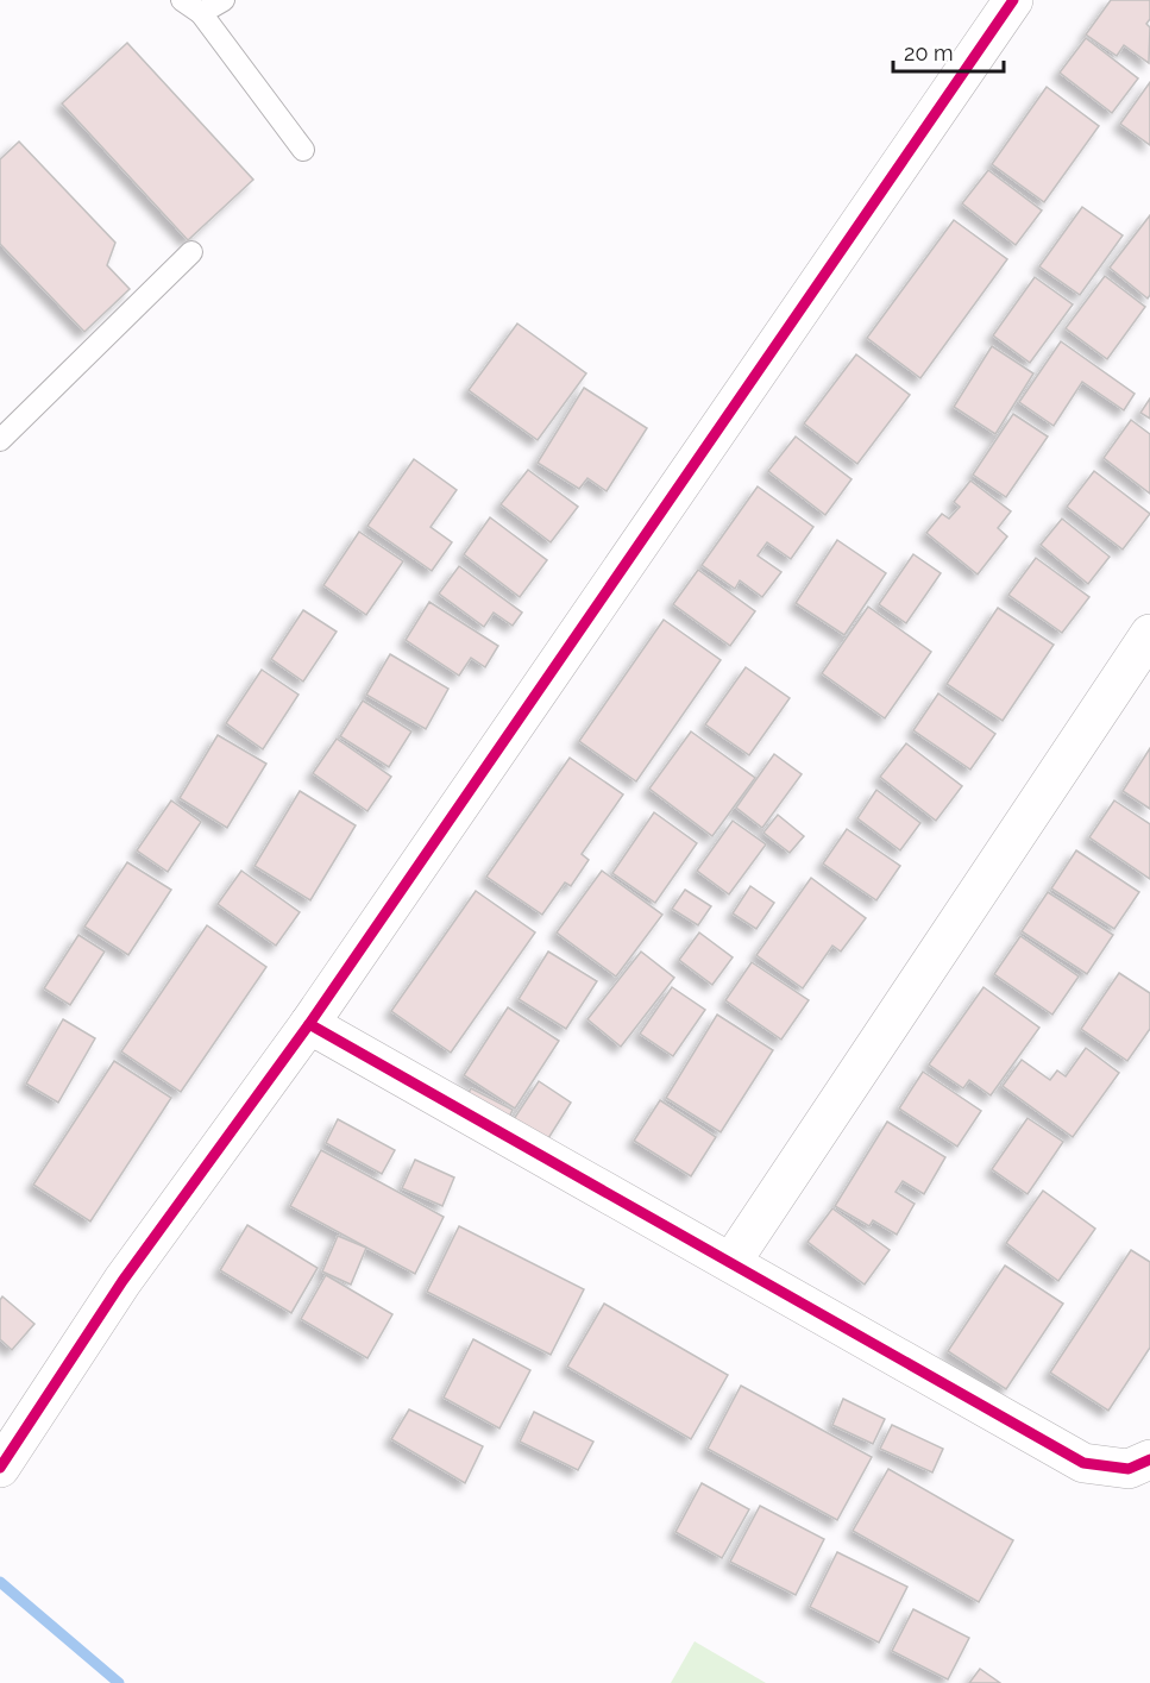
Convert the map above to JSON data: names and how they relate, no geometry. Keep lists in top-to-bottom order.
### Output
{
  "scale_bar": "20 m"
}
